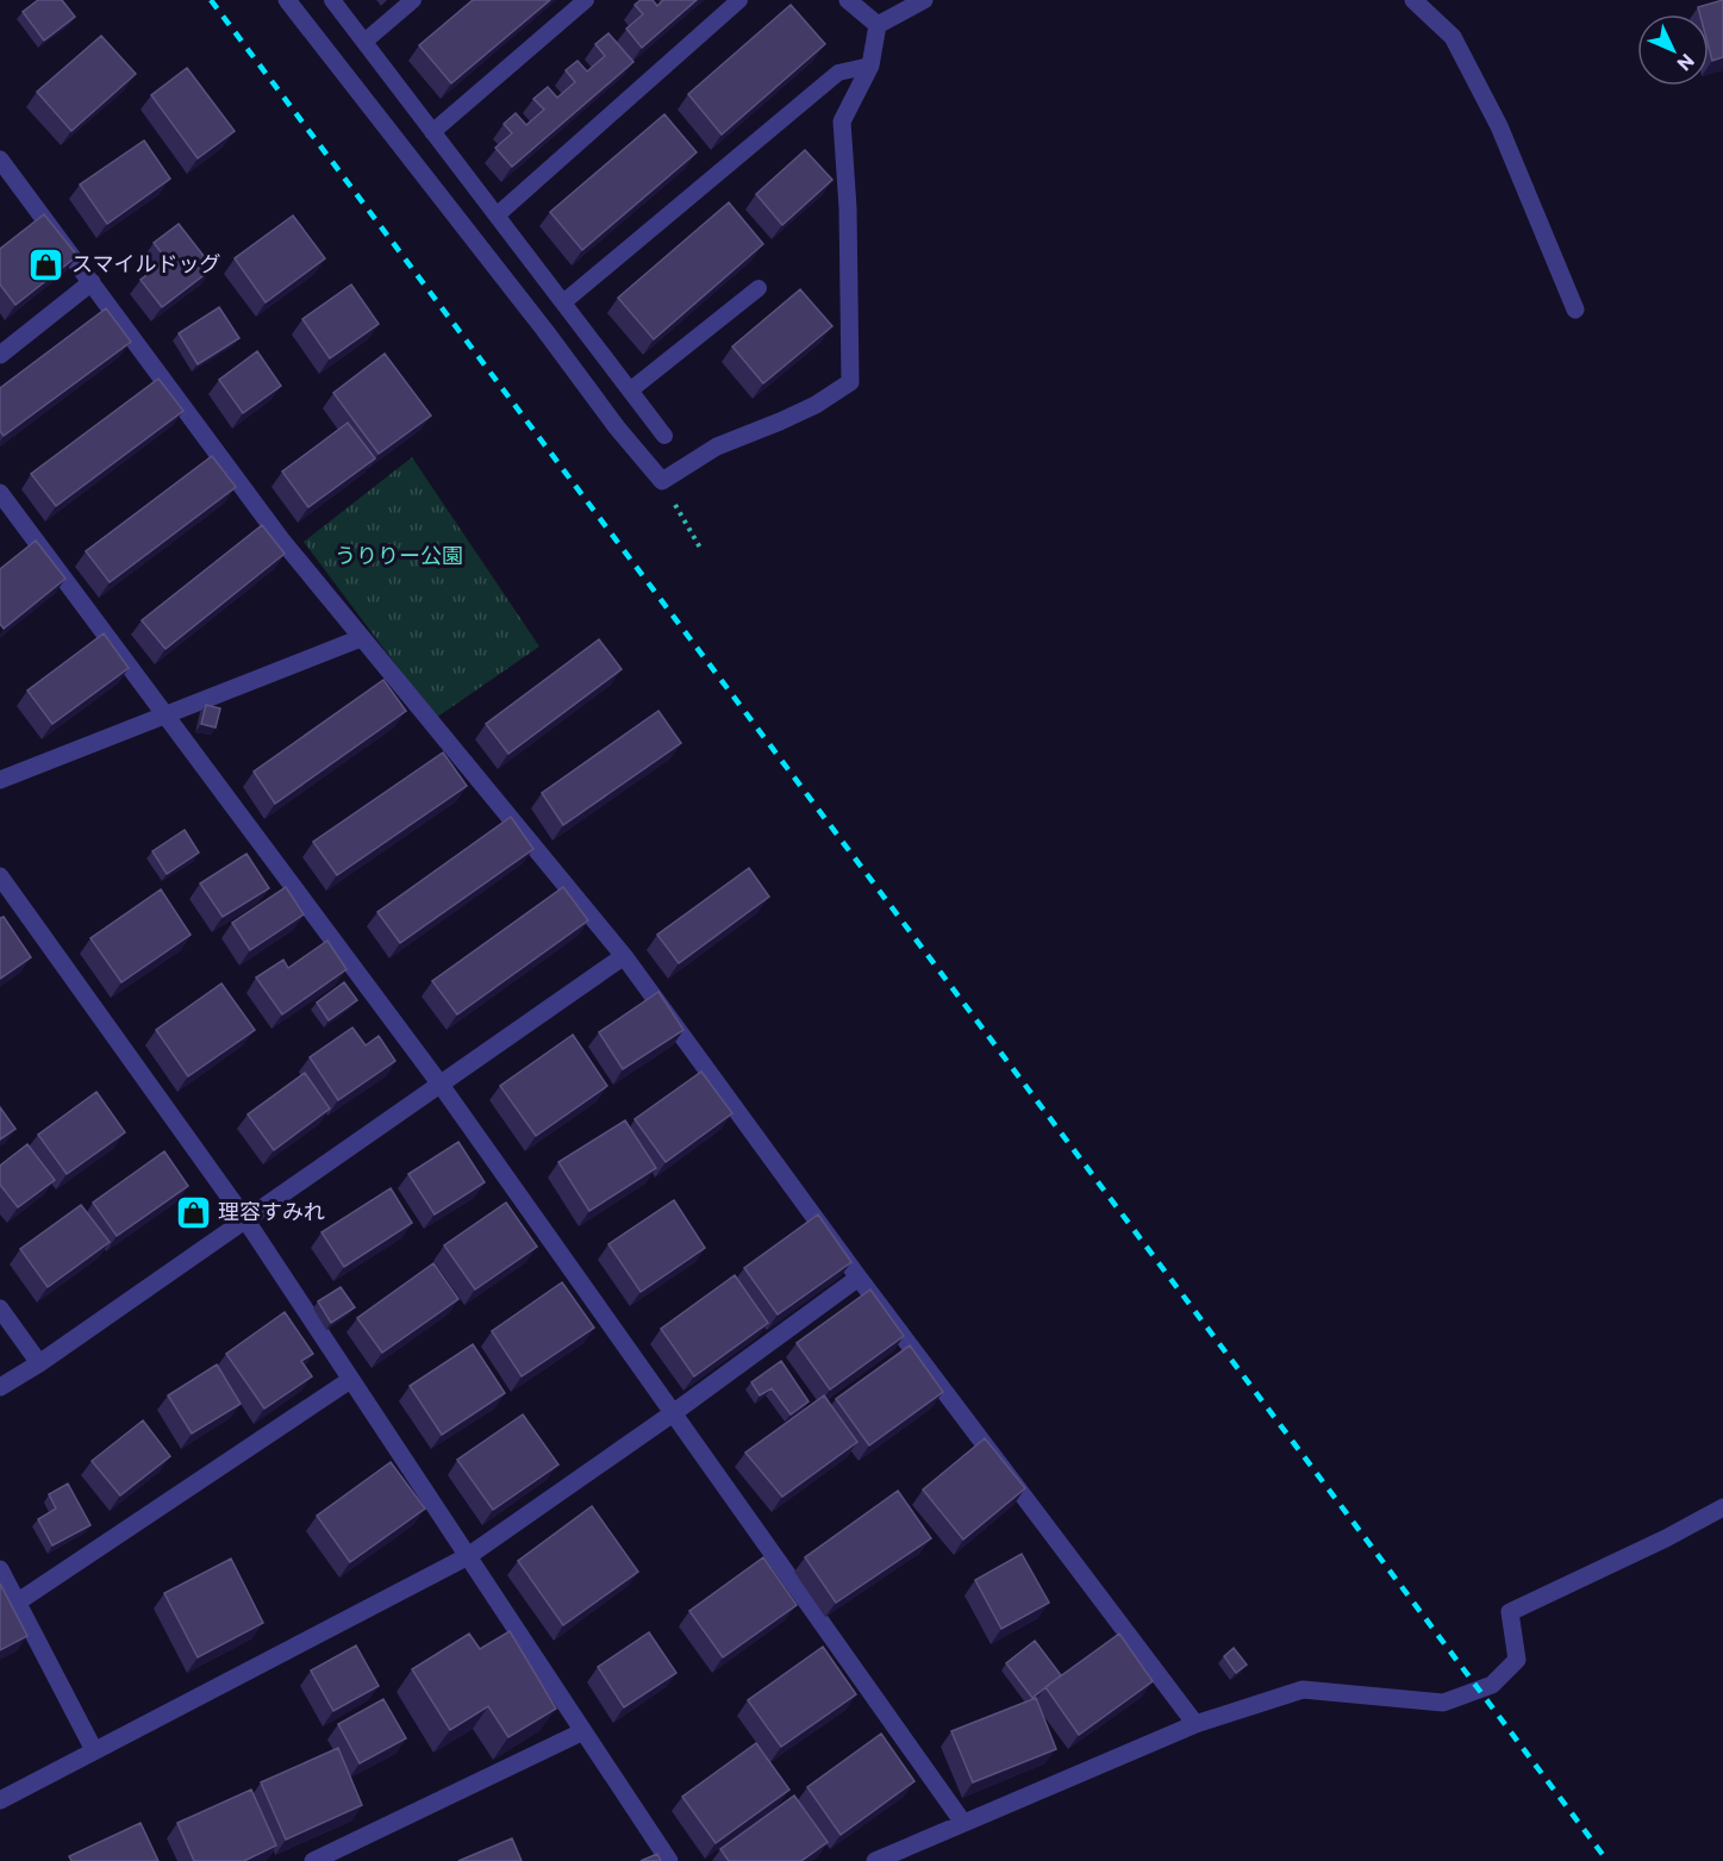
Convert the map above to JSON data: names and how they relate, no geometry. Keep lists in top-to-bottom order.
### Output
{
  "parks": ["うりりー公園"],
  "places": {
    "shop": ["スマイルドッグ", "理容すみれ"]
  },
  "north": "bottom right"
}
